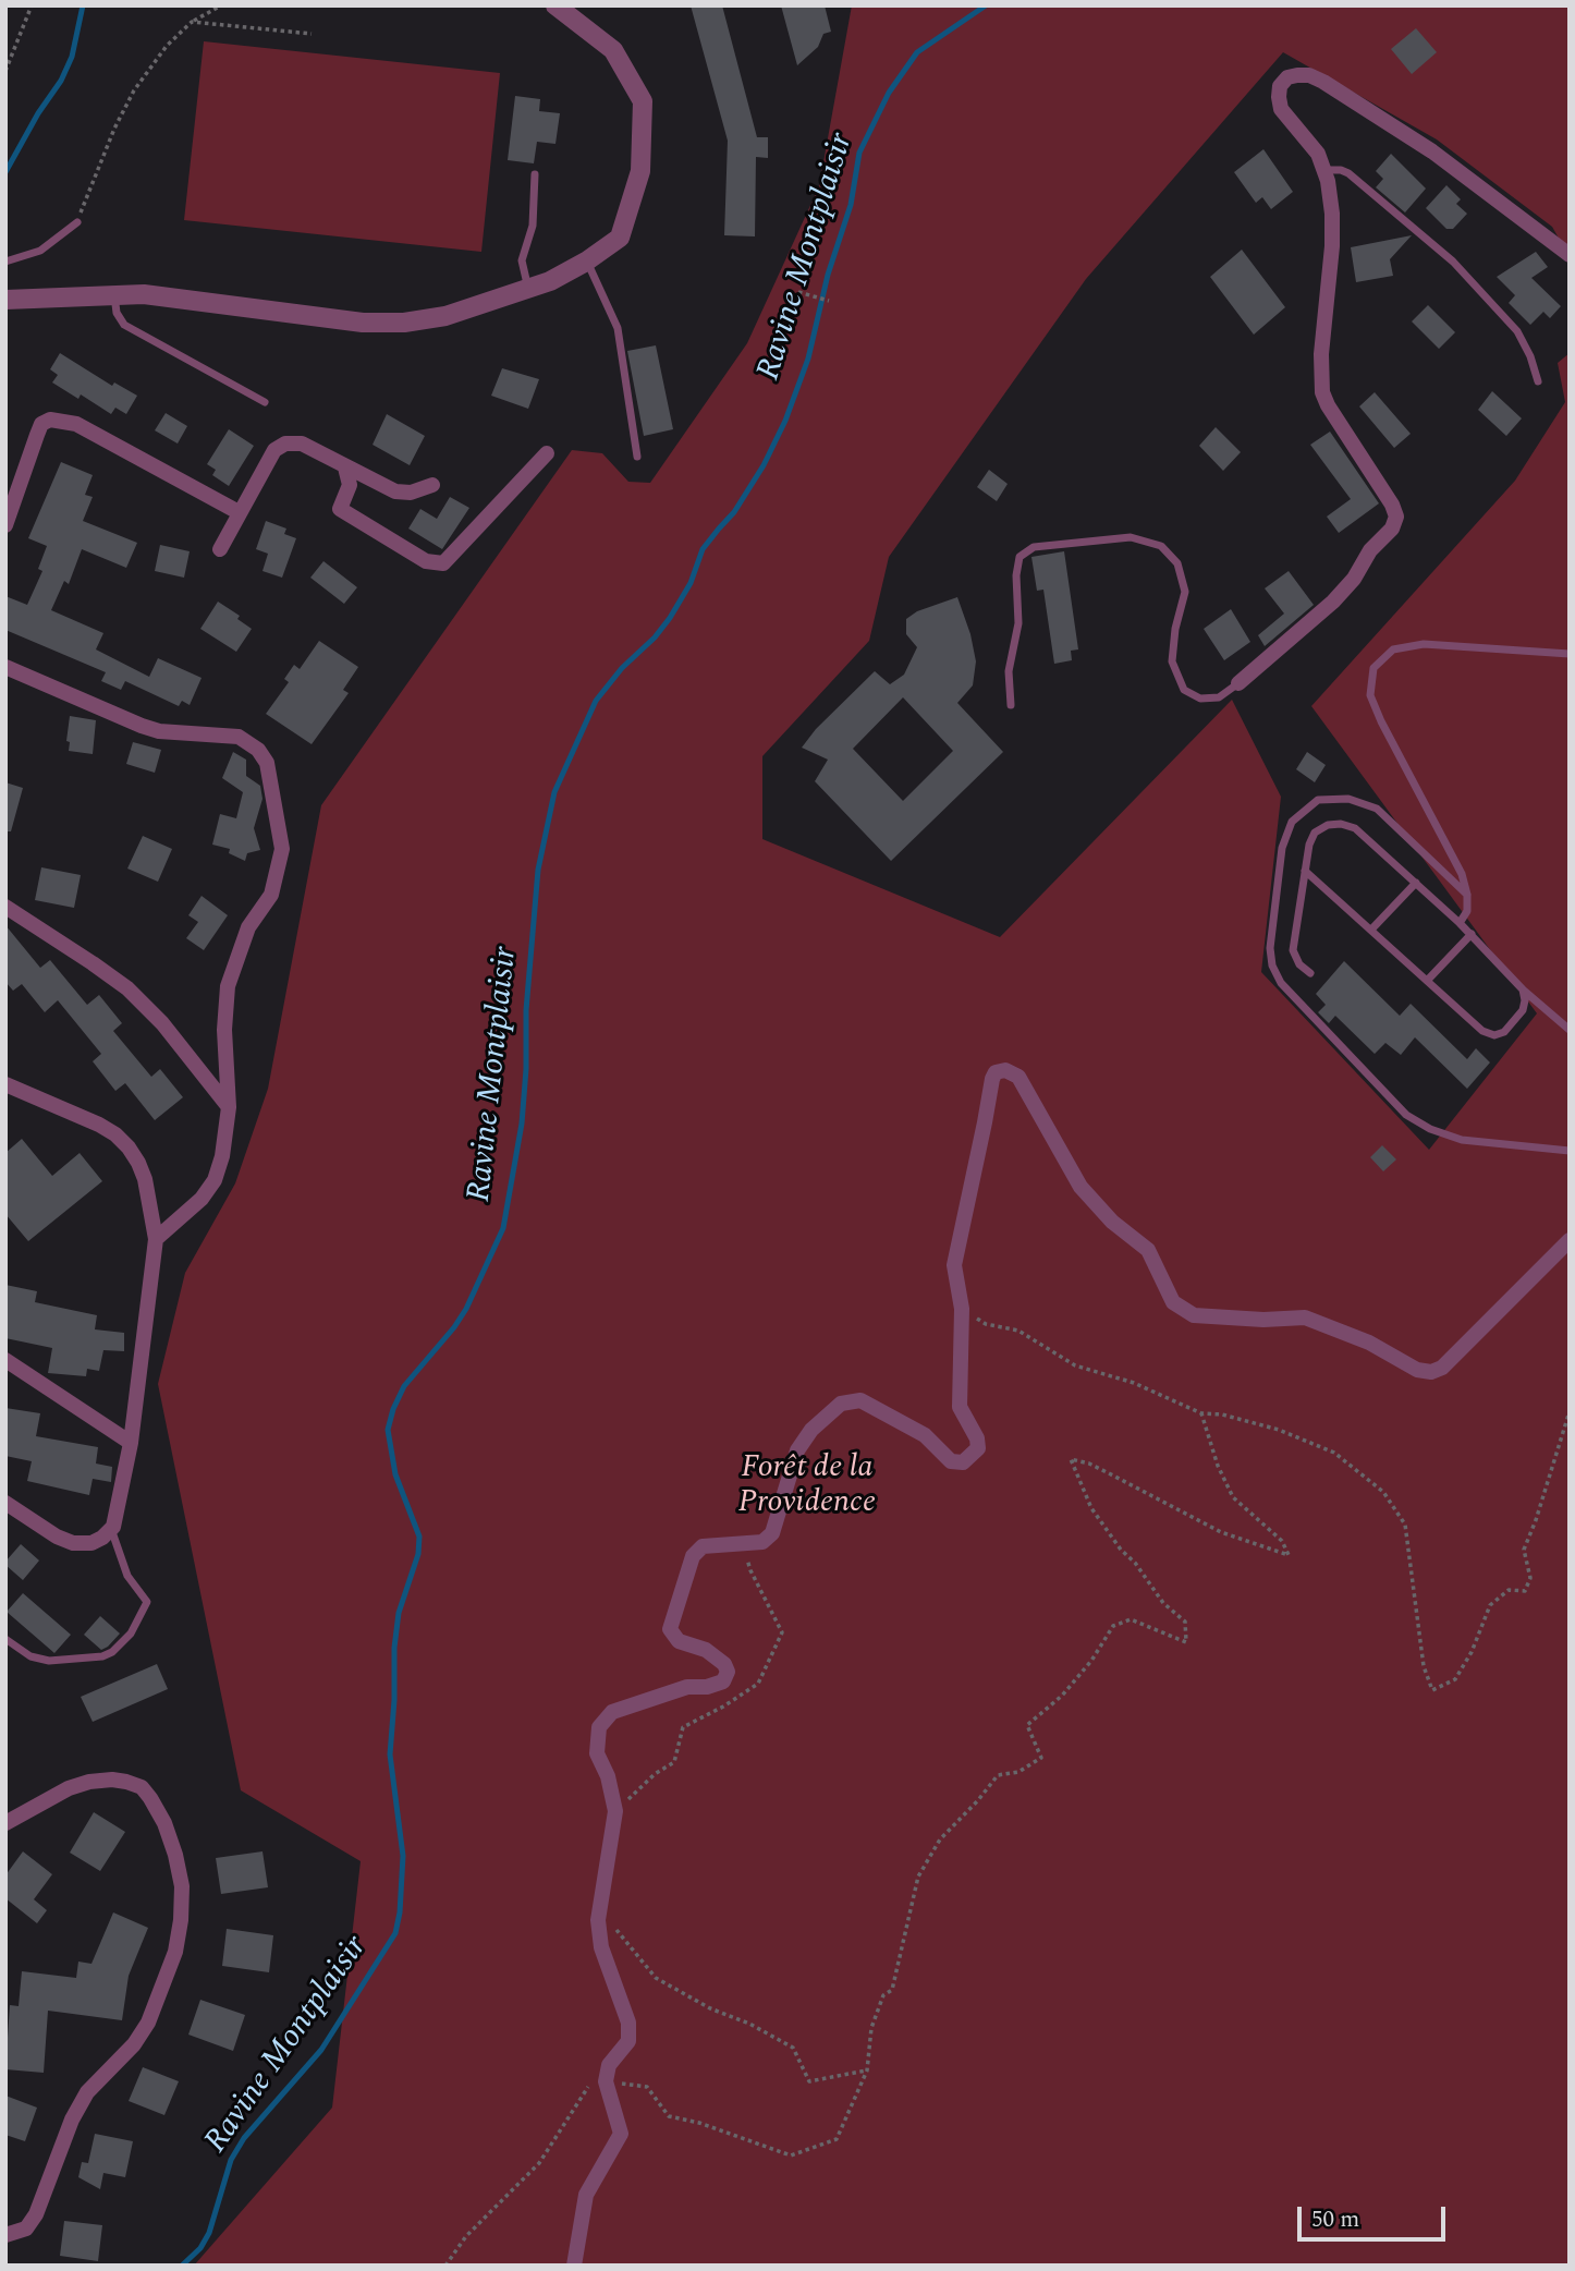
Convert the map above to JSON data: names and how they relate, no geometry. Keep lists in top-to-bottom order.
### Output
{
  "water": ["Ravine Montplaisir"],
  "parks": ["Forêt de la Providence"],
  "scale_bar": "50 m"
}
